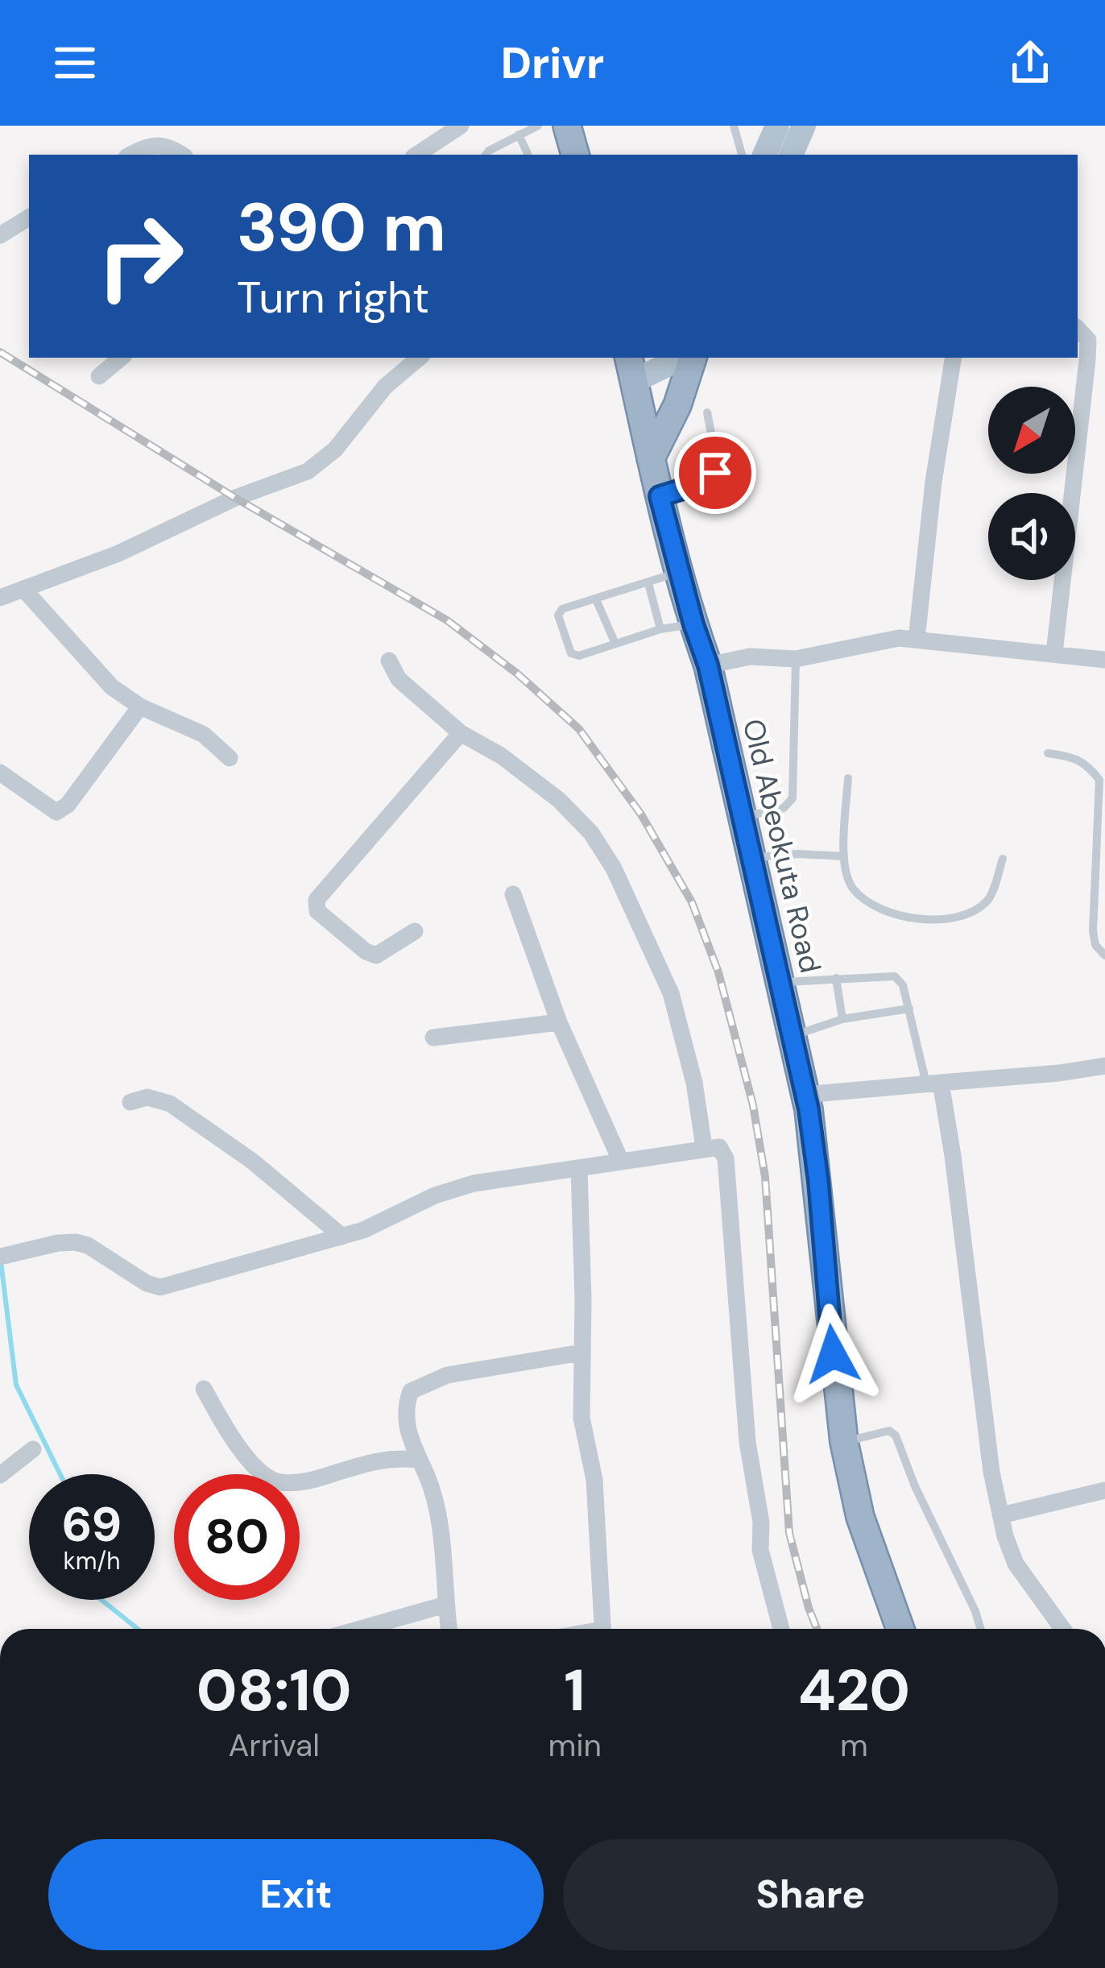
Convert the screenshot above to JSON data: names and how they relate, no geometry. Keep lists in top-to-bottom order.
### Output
{
  "streets": {
    "highway": ["Old Abeokuta Road"]
  },
  "north": "bottom left",
  "page": {
    "header": "Drivr",
    "turn": ["390 m", "Turn right"],
    "speed": "69 km/h",
    "limit": "80",
    "eta": [
      "08:10",
      "Arrival",
      "1",
      "min",
      "420",
      "m"
    ],
    "buttons": ["Exit", "Share"]
  }
}
